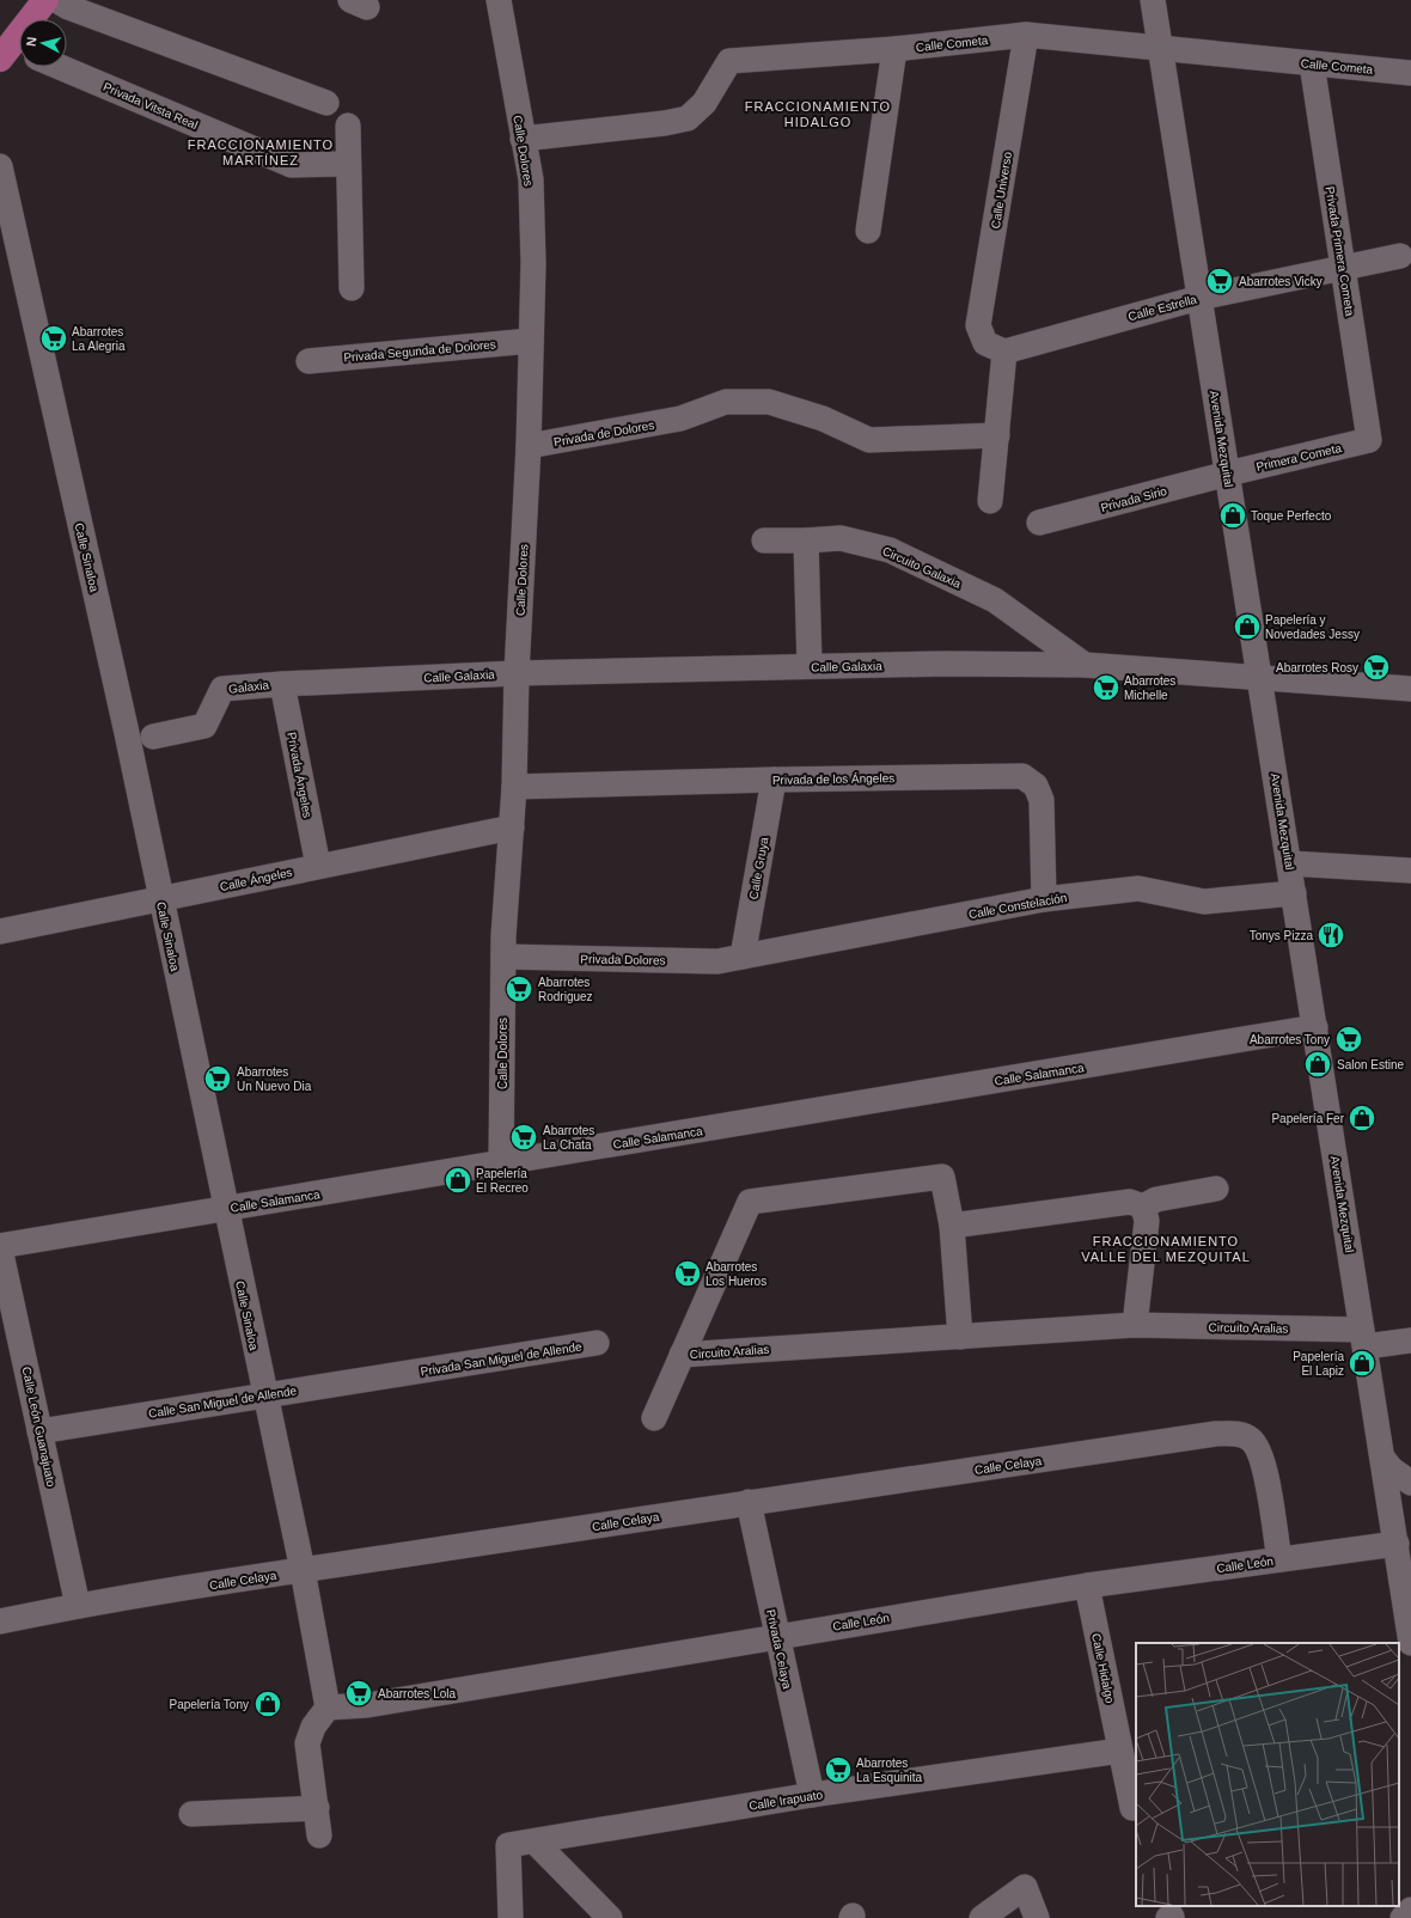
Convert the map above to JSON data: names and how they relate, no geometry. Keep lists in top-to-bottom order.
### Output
{
  "streets": {
    "street": [
      "Calle Cometa",
      "Privada Vitsta Real",
      "Calle Dolores",
      "Calle Universo",
      "Privada Primera Cometa",
      "Calle Estrella",
      "Privada Segunda de Dolores",
      "Privada de Dolores",
      "Avenida Mezquital",
      "Primera Cometa",
      "Privada Sirio",
      "Calle Sinaloa",
      "Circuito Galaxia",
      "Calle Galaxia",
      "Galaxia",
      "Privada Ángeles",
      "Privada de los Ángeles",
      "Calle Gruya",
      "Calle Ángeles",
      "Calle Constelación",
      "Privada Dolores",
      "Calle Salamanca",
      "Circuito Aralias",
      "Privada San Miguel de Allende",
      "Calle San Miguel de Allende",
      "Calle León Guanajuato",
      "Calle Celaya",
      "Calle León",
      "Privada Celaya",
      "Calle Hidalgo",
      "Calle Irapuato"
    ]
  },
  "crossings": [
    ["Calle Cometa", "Calle Dolores"],
    ["Calle Cometa", "Calle Universo"],
    ["Calle Cometa", "Privada Primera Cometa"],
    ["Calle Cometa", "Avenida Mezquital"],
    ["Calle Dolores", "Privada Segunda de Dolores"],
    ["Calle Dolores", "Privada de Dolores"],
    ["Calle Dolores", "Calle Galaxia"],
    ["Calle Dolores", "Privada de los Ángeles"],
    ["Calle Dolores", "Calle Ángeles"],
    ["Calle Dolores", "Privada Dolores"],
    ["Calle Dolores", "Calle Salamanca"],
    ["Calle Universo", "Calle Estrella"],
    ["Privada Primera Cometa", "Calle Estrella"],
    ["Privada Primera Cometa", "Primera Cometa"],
    ["Calle Estrella", "Avenida Mezquital"],
    ["Avenida Mezquital", "Primera Cometa"],
    ["Avenida Mezquital", "Privada Sirio"],
    ["Avenida Mezquital", "Calle Galaxia"],
    ["Avenida Mezquital", "Calle Constelación"],
    ["Avenida Mezquital", "Calle Salamanca"],
    ["Avenida Mezquital", "Circuito Aralias"],
    ["Avenida Mezquital", "Calle León"],
    ["Primera Cometa", "Privada Sirio"],
    ["Calle Sinaloa", "Calle Ángeles"],
    ["Calle Sinaloa", "Calle Salamanca"],
    ["Calle Sinaloa", "Calle San Miguel de Allende"],
    ["Calle Sinaloa", "Calle Celaya"],
    ["Calle Sinaloa", "Calle León"],
    ["Circuito Galaxia", "Calle Galaxia"],
    ["Calle Galaxia", "Galaxia"],
    ["Calle Galaxia", "Privada Ángeles"],
    ["Galaxia", "Privada Ángeles"],
    ["Privada Ángeles", "Calle Ángeles"],
    ["Privada de los Ángeles", "Calle Gruya"],
    ["Privada de los Ángeles", "Calle Constelación"],
    ["Calle Gruya", "Calle Constelación"],
    ["Calle Gruya", "Privada Dolores"],
    ["Calle Constelación", "Privada Dolores"],
    ["Calle Salamanca", "Calle León Guanajuato"],
    ["Privada San Miguel de Allende", "Calle San Miguel de Allende"],
    ["Calle San Miguel de Allende", "Calle León Guanajuato"],
    ["Calle León Guanajuato", "Calle Celaya"],
    ["Calle Celaya", "Calle León"],
    ["Calle Celaya", "Privada Celaya"],
    ["Calle León", "Privada Celaya"],
    ["Calle León", "Calle Hidalgo"],
    ["Privada Celaya", "Calle Irapuato"],
    ["Calle Hidalgo", "Calle Irapuato"]
  ],
  "districts": ["FRACCIONAMIENTO HIDALGO", "FRACCIONAMIENTO MARTÍNEZ", "FRACCIONAMIENTO VALLE DEL MEZQUITAL"],
  "places": {
    "supermarket": [
      "Abarrotes Vicky",
      "Abarrotes La Alegria",
      "Abarrotes Rosy",
      "Abarrotes Michelle",
      "Abarrotes Rodriguez",
      "Abarrotes Tony",
      "Abarrotes Un Nuevo Dia",
      "Abarrotes La Chata",
      "Abarrotes Los Hueros",
      "Abarrotes Lola",
      "Abarrotes La Esquinita"
    ],
    "shop": [
      "Toque Perfecto",
      "Papelería y Novedades Jessy",
      "Salon Estine",
      "Papelería Fer",
      "Papelería El Recreo",
      "Papelería El Lapiz",
      "Papelería Tony"
    ],
    "restaurant": ["Tonys Pizza"]
  },
  "north": "left"
}
